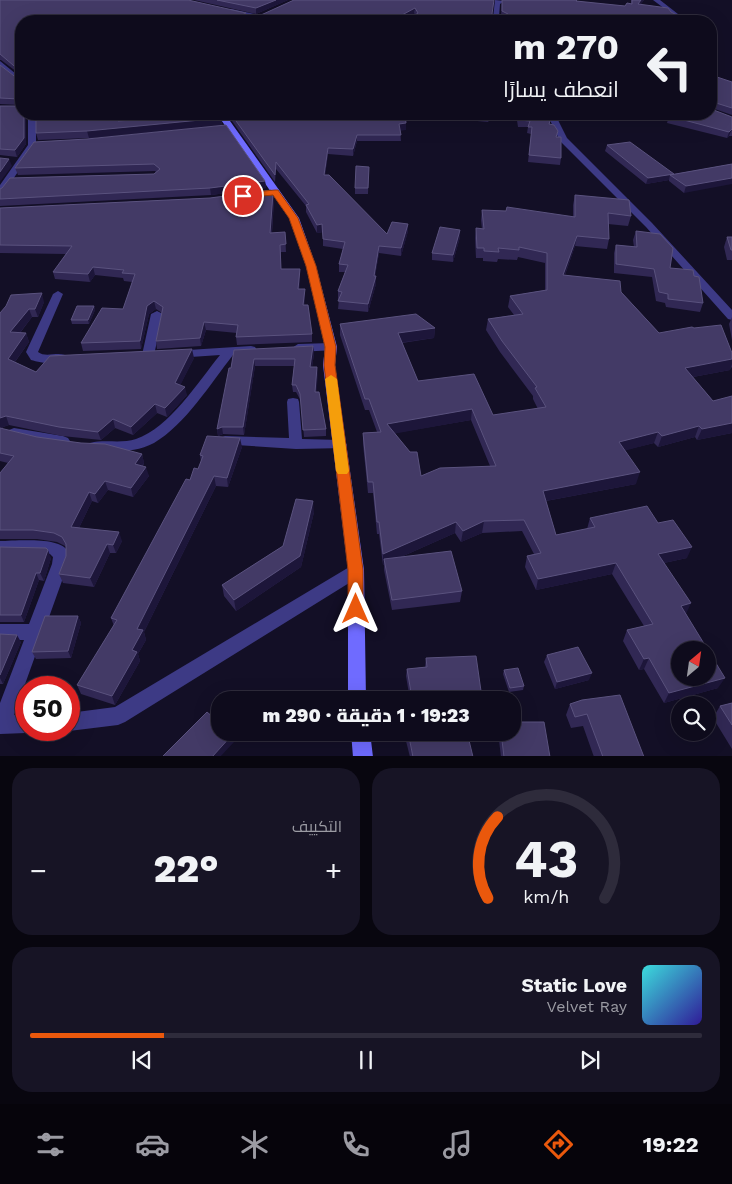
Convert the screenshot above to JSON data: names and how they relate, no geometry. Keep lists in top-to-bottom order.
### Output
{
  "north": "top right",
  "page": {
    "turn": ["270 m", "انعطف يسارًا"],
    "limit": "50",
    "trip": "19:23 · 1 دقيقة · 290 m",
    "tile": "التكييف",
    "heat": ["−", "22°", "+"],
    "song": ["Static Love", "Velvet Ray"],
    "tabs": "19:22",
    "gauge": ["43", "km/h"]
  }
}
